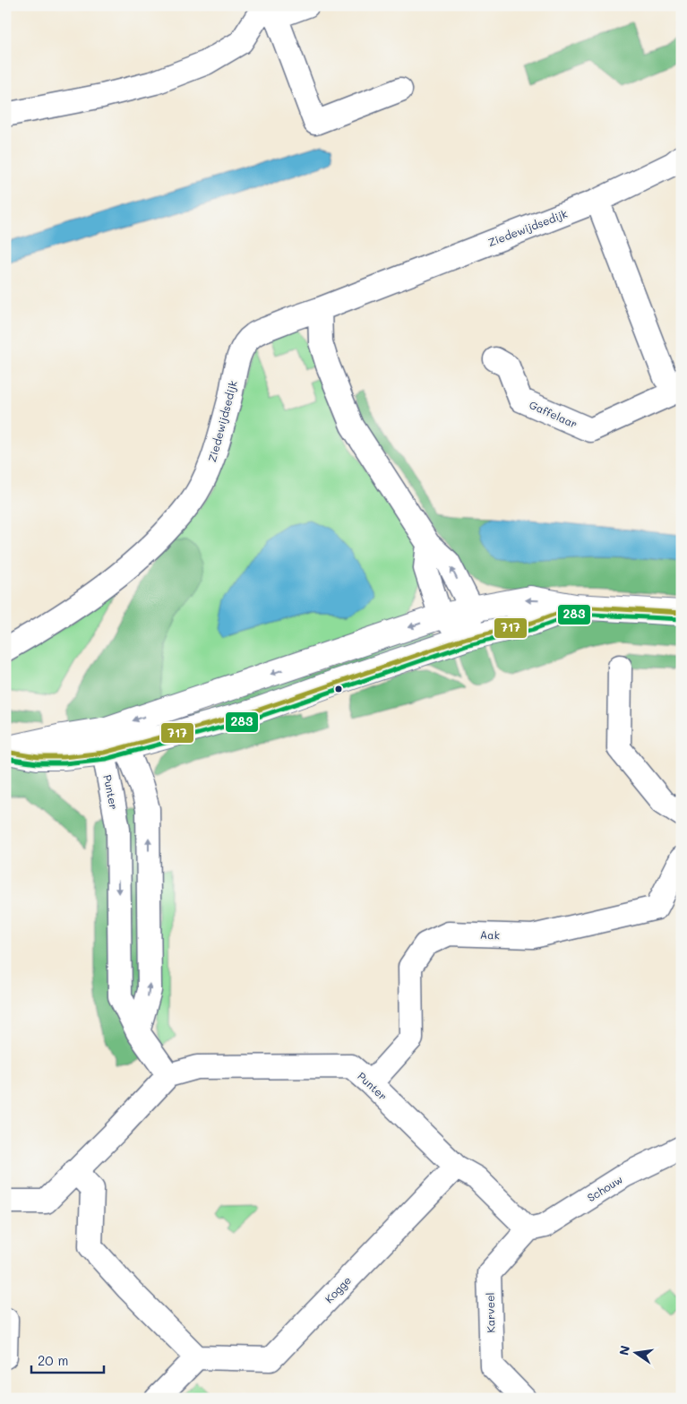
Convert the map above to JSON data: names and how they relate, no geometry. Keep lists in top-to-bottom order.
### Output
{
  "streets": {
    "street": [
      "Ziedewijdsedijk",
      "Gaffelaar",
      "Punter",
      "Aak",
      "Schouw",
      "Kogge",
      "Karveel"
    ]
  },
  "crossings": [
    ["Punter", "Aak"],
    ["Punter", "Schouw"],
    ["Punter", "Kogge"],
    ["Punter", "Karveel"],
    ["Schouw", "Karveel"]
  ],
  "lines": ["transit line 717", "transit line 283"],
  "scale_bar": "20 m",
  "north": "left"
}
